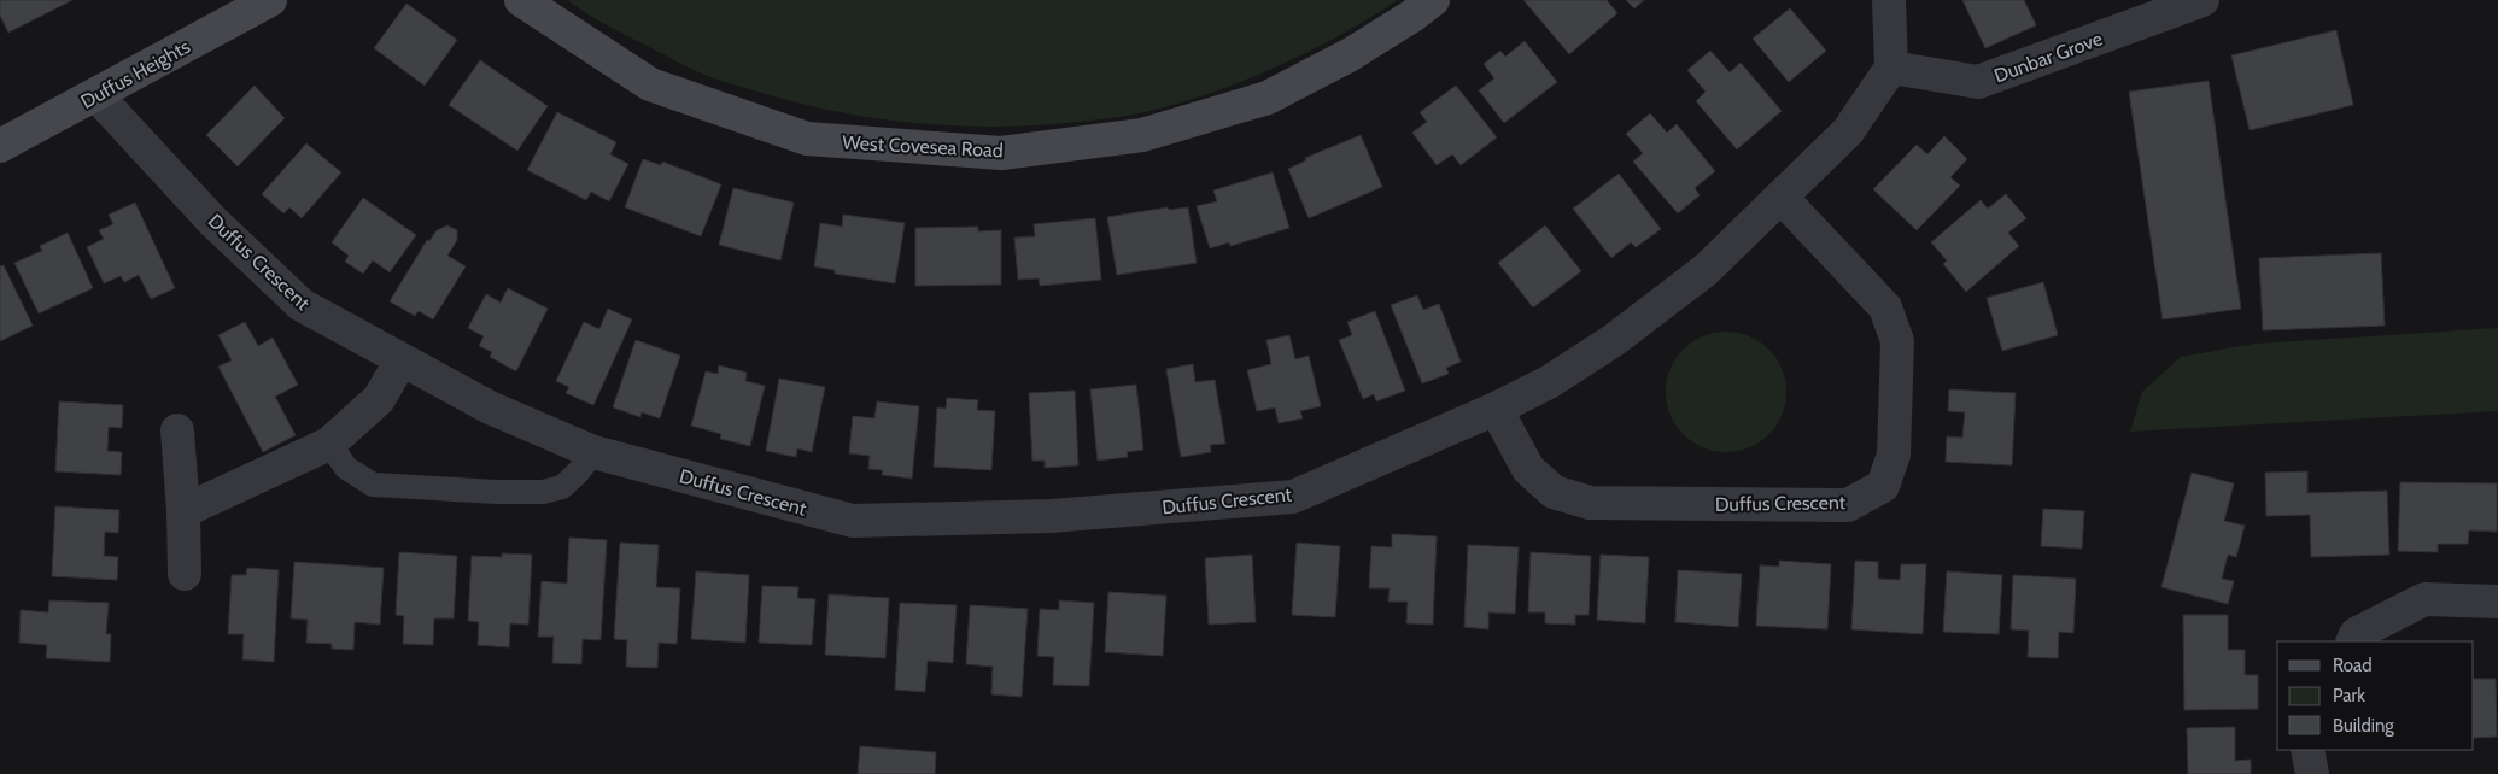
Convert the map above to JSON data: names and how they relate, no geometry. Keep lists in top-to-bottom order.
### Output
{
  "streets": {
    "street": [
      "Dunbar Grove",
      "Duffus Heights",
      "West Covesea Road",
      "Duffus Crescent"
    ]
  },
  "crossings": [
    ["Dunbar Grove", "Duffus Crescent"],
    ["Duffus Heights", "Duffus Crescent"]
  ],
  "legend": ["Road", "Park", "Building"]
}
